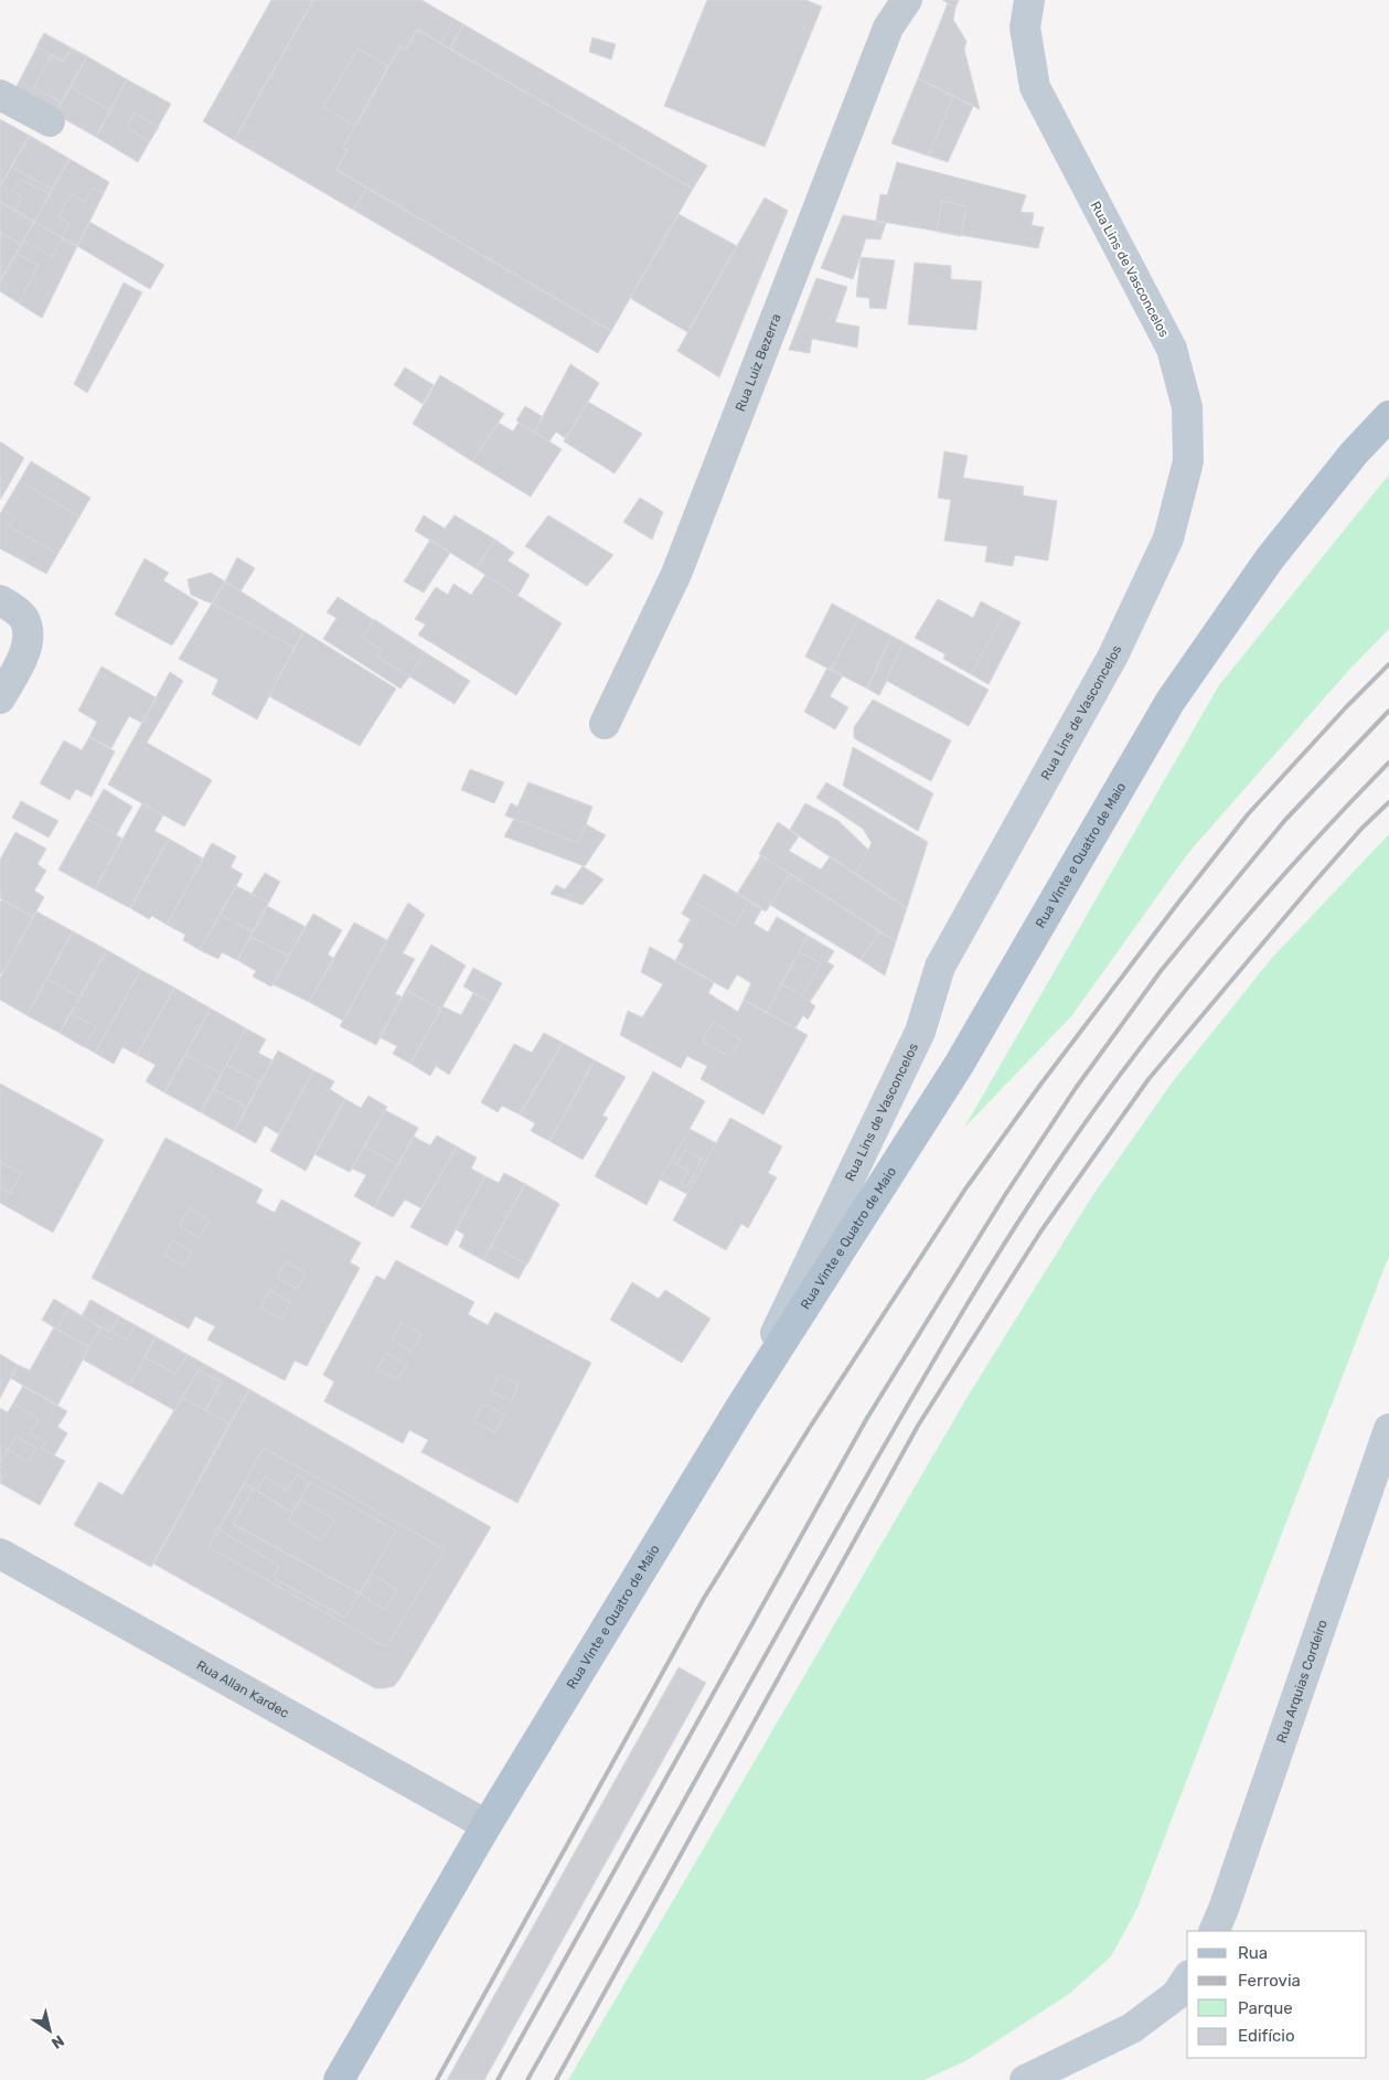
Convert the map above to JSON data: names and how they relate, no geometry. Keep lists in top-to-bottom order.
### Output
{
  "streets": {
    "main road": ["Rua Vinte e Quatro de Maio"],
    "street": [
      "Rua Lins de Vasconcelos",
      "Rua Luiz Bezerra",
      "Rua Arquias Cordeiro",
      "Rua Allan Kardec"
    ]
  },
  "crossings": [
    ["Rua Lins de Vasconcelos", "Rua Vinte e Quatro de Maio"],
    ["Rua Vinte e Quatro de Maio", "Rua Allan Kardec"]
  ],
  "legend": [
    "Rua",
    "Ferrovia",
    "Parque",
    "Edifício"
  ],
  "north": "bottom right"
}
